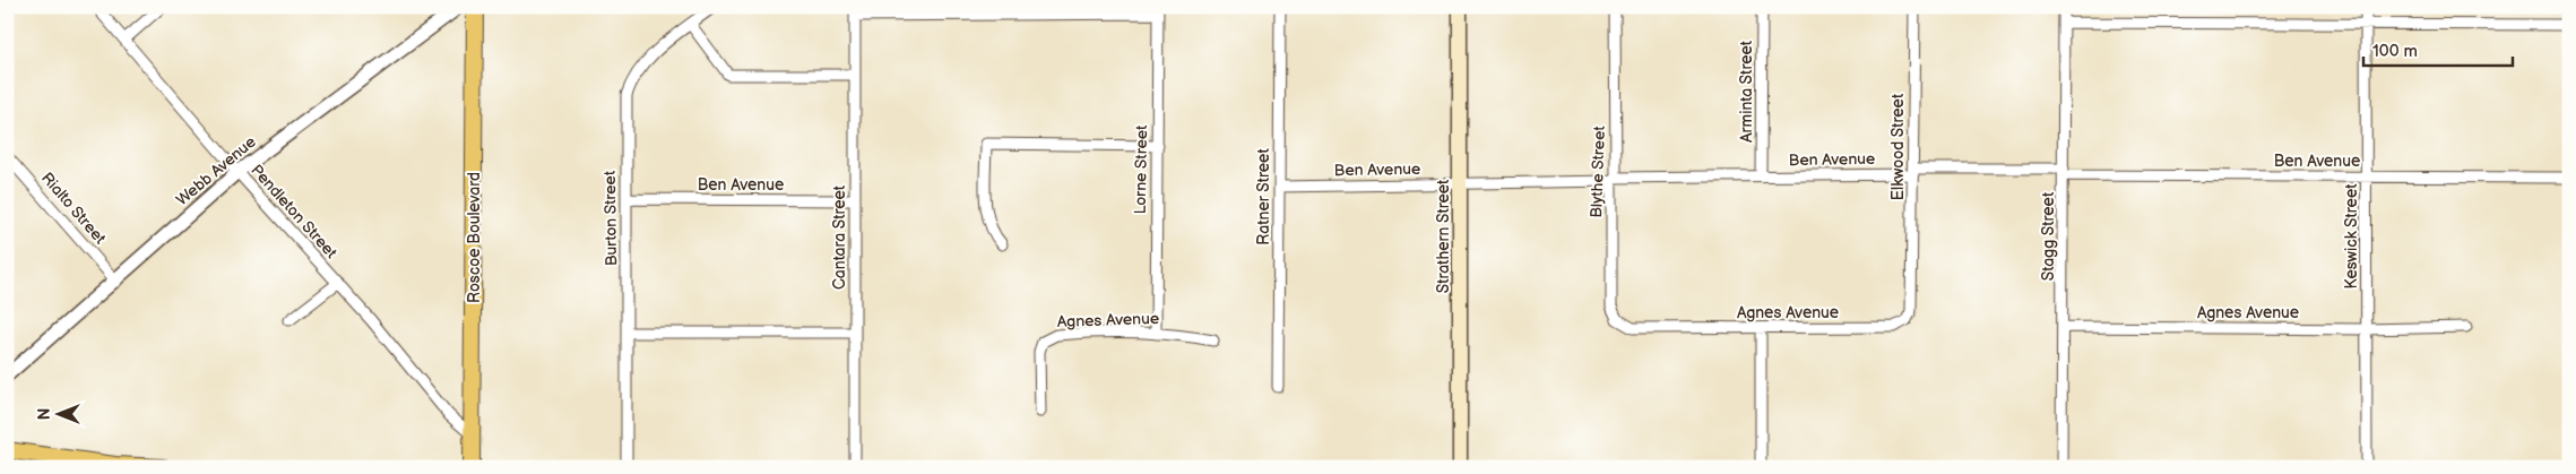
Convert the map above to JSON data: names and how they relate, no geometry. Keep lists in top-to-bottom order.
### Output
{
  "streets": {
    "main road": ["Strathern Street", "Roscoe Boulevard"],
    "street": [
      "Arminta Street",
      "Elkwood Street",
      "Ben Avenue",
      "Lorne Street",
      "Webb Avenue",
      "Blythe Street",
      "Ratner Street",
      "Rialto Street",
      "Pendleton Street",
      "Burton Street",
      "Stagg Street",
      "Keswick Street",
      "Cantara Street",
      "Agnes Avenue"
    ]
  },
  "crossings": [
    ["Arminta Street", "Ben Avenue"],
    ["Elkwood Street", "Ben Avenue"],
    ["Elkwood Street", "Agnes Avenue"],
    ["Ben Avenue", "Blythe Street"],
    ["Ben Avenue", "Ratner Street"],
    ["Ben Avenue", "Burton Street"],
    ["Ben Avenue", "Strathern Street"],
    ["Ben Avenue", "Stagg Street"],
    ["Ben Avenue", "Keswick Street"],
    ["Ben Avenue", "Cantara Street"],
    ["Lorne Street", "Agnes Avenue"],
    ["Webb Avenue", "Rialto Street"],
    ["Webb Avenue", "Pendleton Street"],
    ["Blythe Street", "Agnes Avenue"],
    ["Pendleton Street", "Roscoe Boulevard"],
    ["Stagg Street", "Agnes Avenue"],
    ["Keswick Street", "Agnes Avenue"]
  ],
  "scale_bar": "100 m",
  "north": "left"
}
